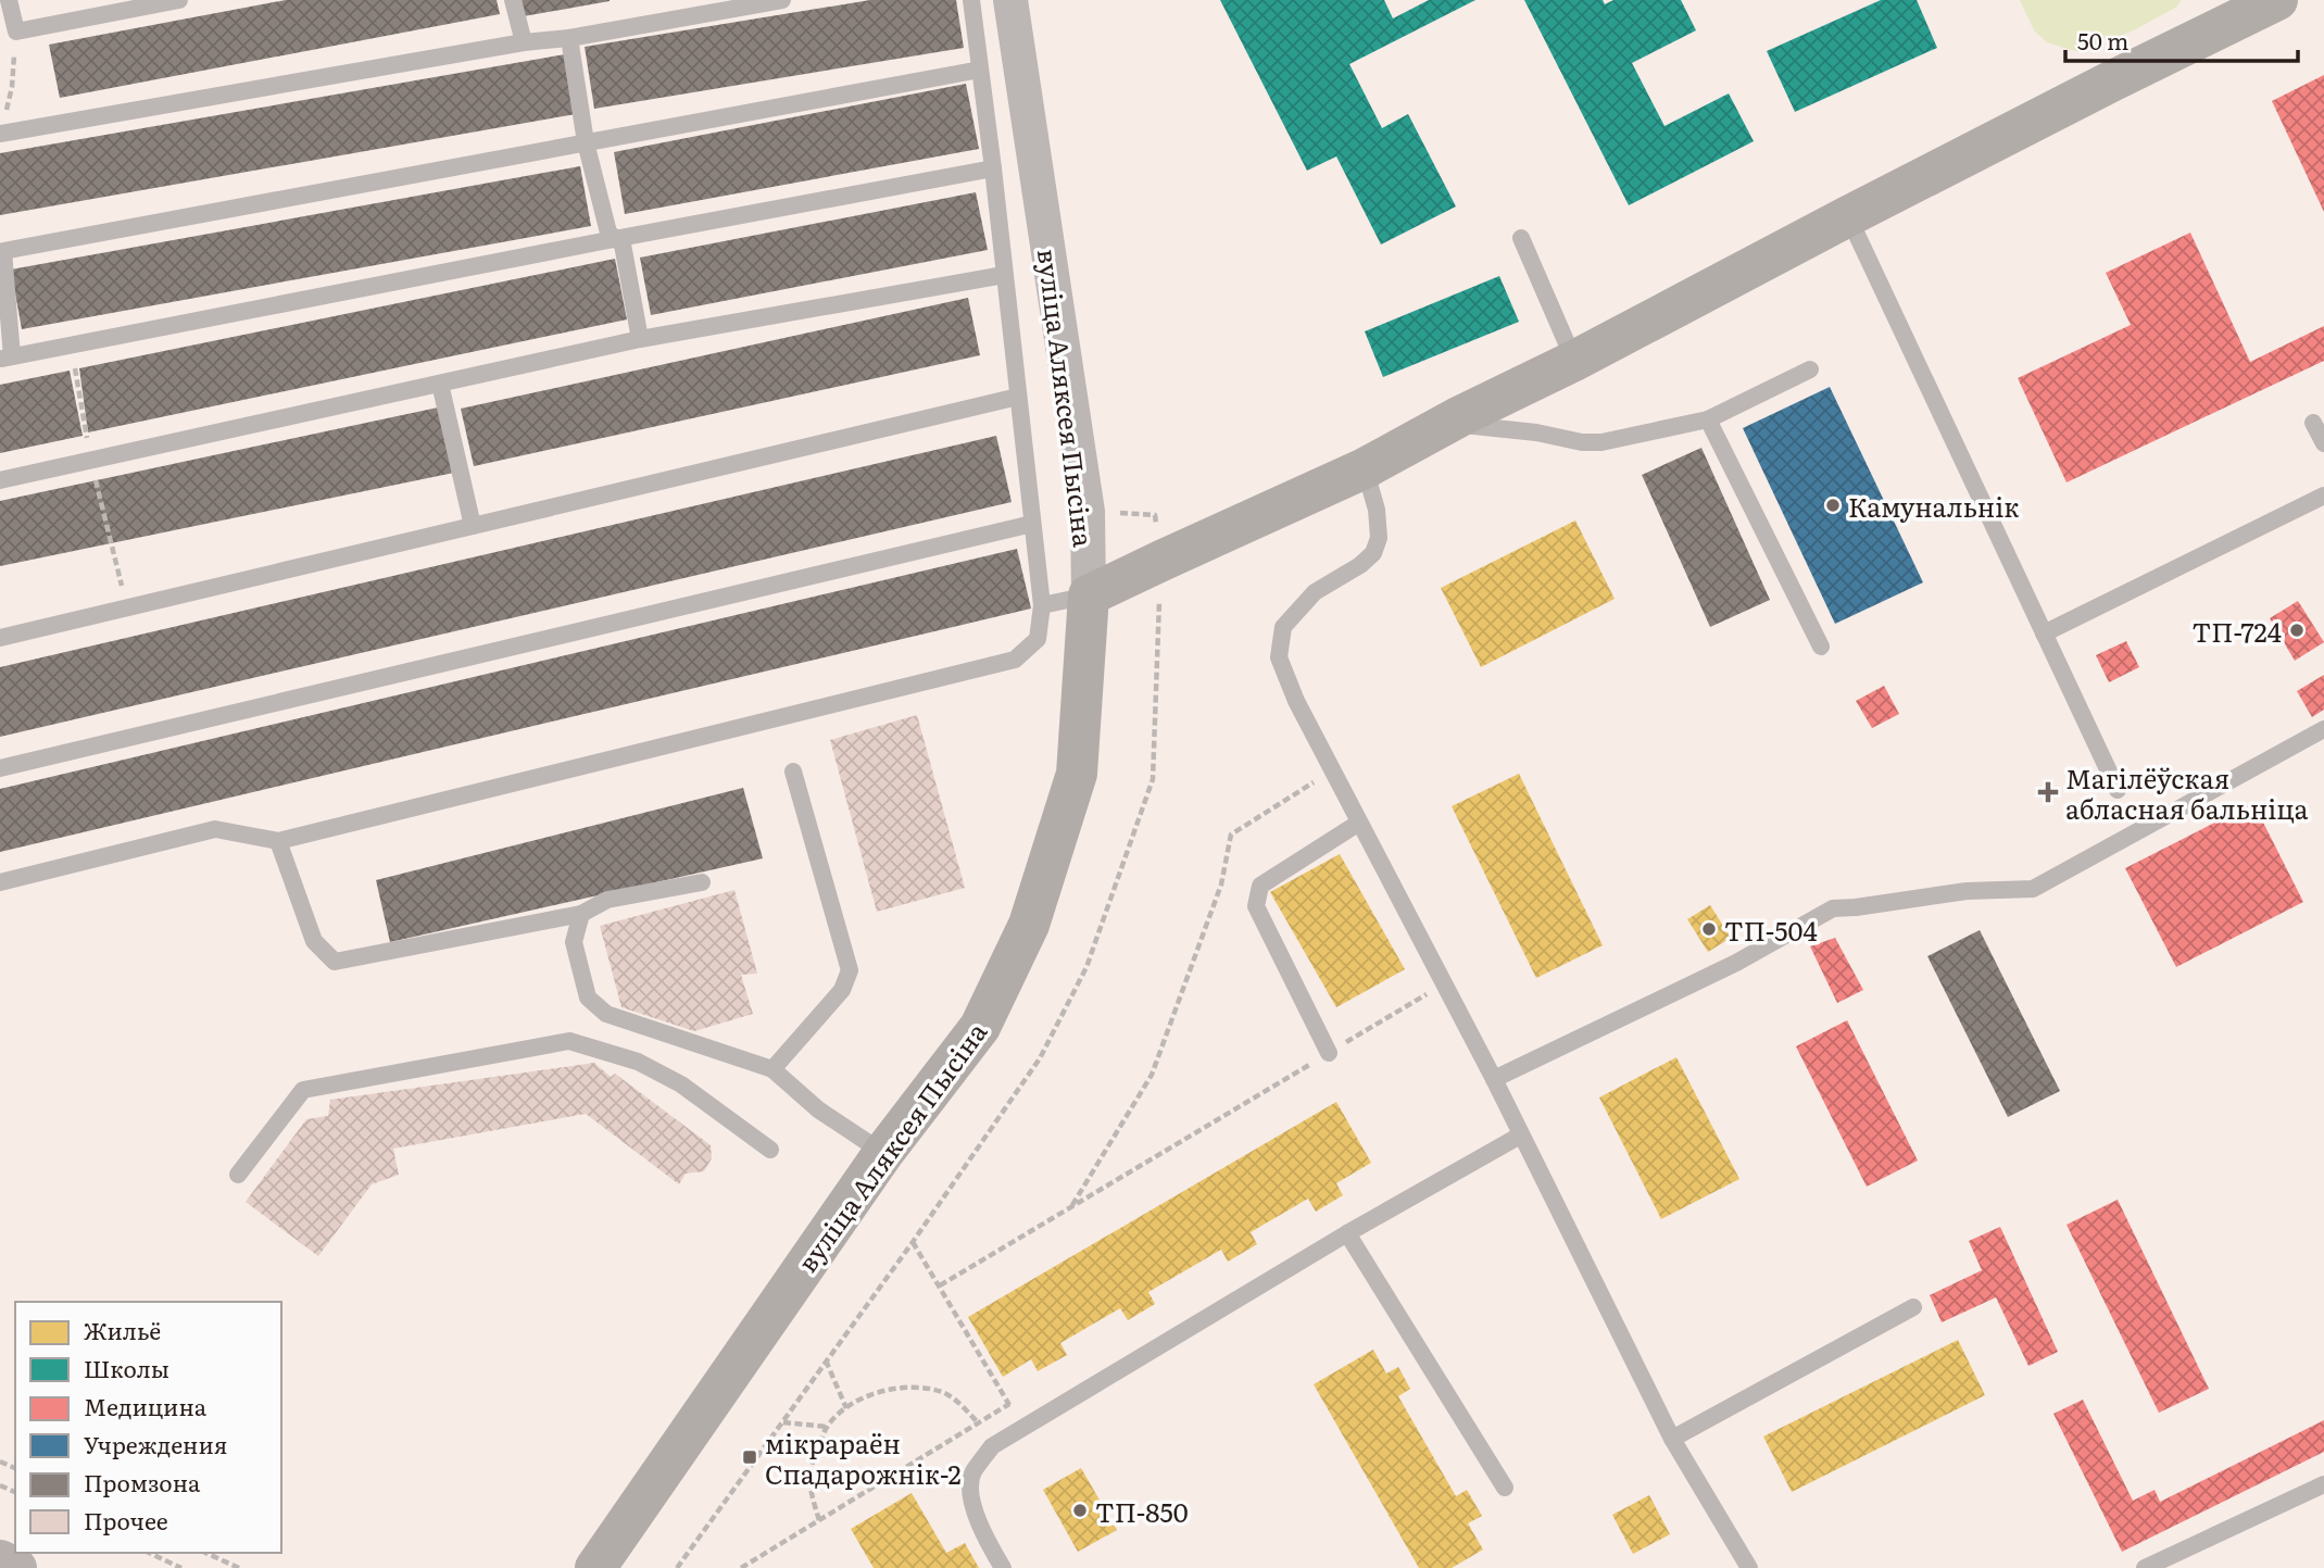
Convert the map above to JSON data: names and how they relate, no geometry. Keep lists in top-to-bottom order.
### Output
{
  "streets": {
    "main road": ["вуліца Аляксея Пысіна"]
  },
  "places": {
    "other": [
      "Камунальнік",
      "ТП-724",
      "ТП-504",
      "ТП-850"
    ],
    "health": ["Магілёўская абласная бальніца"],
    "transit": ["мікрараён Спадарожнік-2"]
  },
  "legend": [
    "Жильё",
    "Школы",
    "Медицина",
    "Учреждения",
    "Промзона",
    "Прочее"
  ],
  "scale_bar": "50 m"
}
